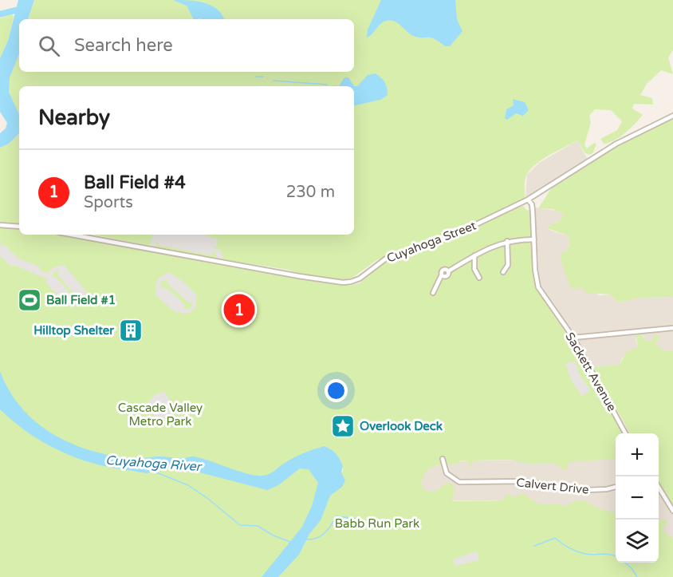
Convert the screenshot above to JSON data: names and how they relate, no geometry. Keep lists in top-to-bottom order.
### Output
{
  "streets": {
    "street": ["Cuyahoga Street", "Sackett Avenue", "Calvert Drive"]
  },
  "crossings": [
    ["Cuyahoga Street", "Sackett Avenue"]
  ],
  "water": ["Cuyahoga River"],
  "parks": ["Cascade Valley Metro Park", "Babb Run Park"],
  "places": {
    "sports": ["Ball Field #1"],
    "building": ["Hilltop Shelter"],
    "place": ["Overlook Deck"]
  },
  "page": {
    "search": "Search here",
    "heading": "Nearby",
    "list": [
      {
        "mark": "1",
        "name": "Ball Field #4",
        "note": "Sports",
        "value": "230 m"
      }
    ],
    "pins": "1",
    "map_buttons": ["+", "−"]
  }
}
